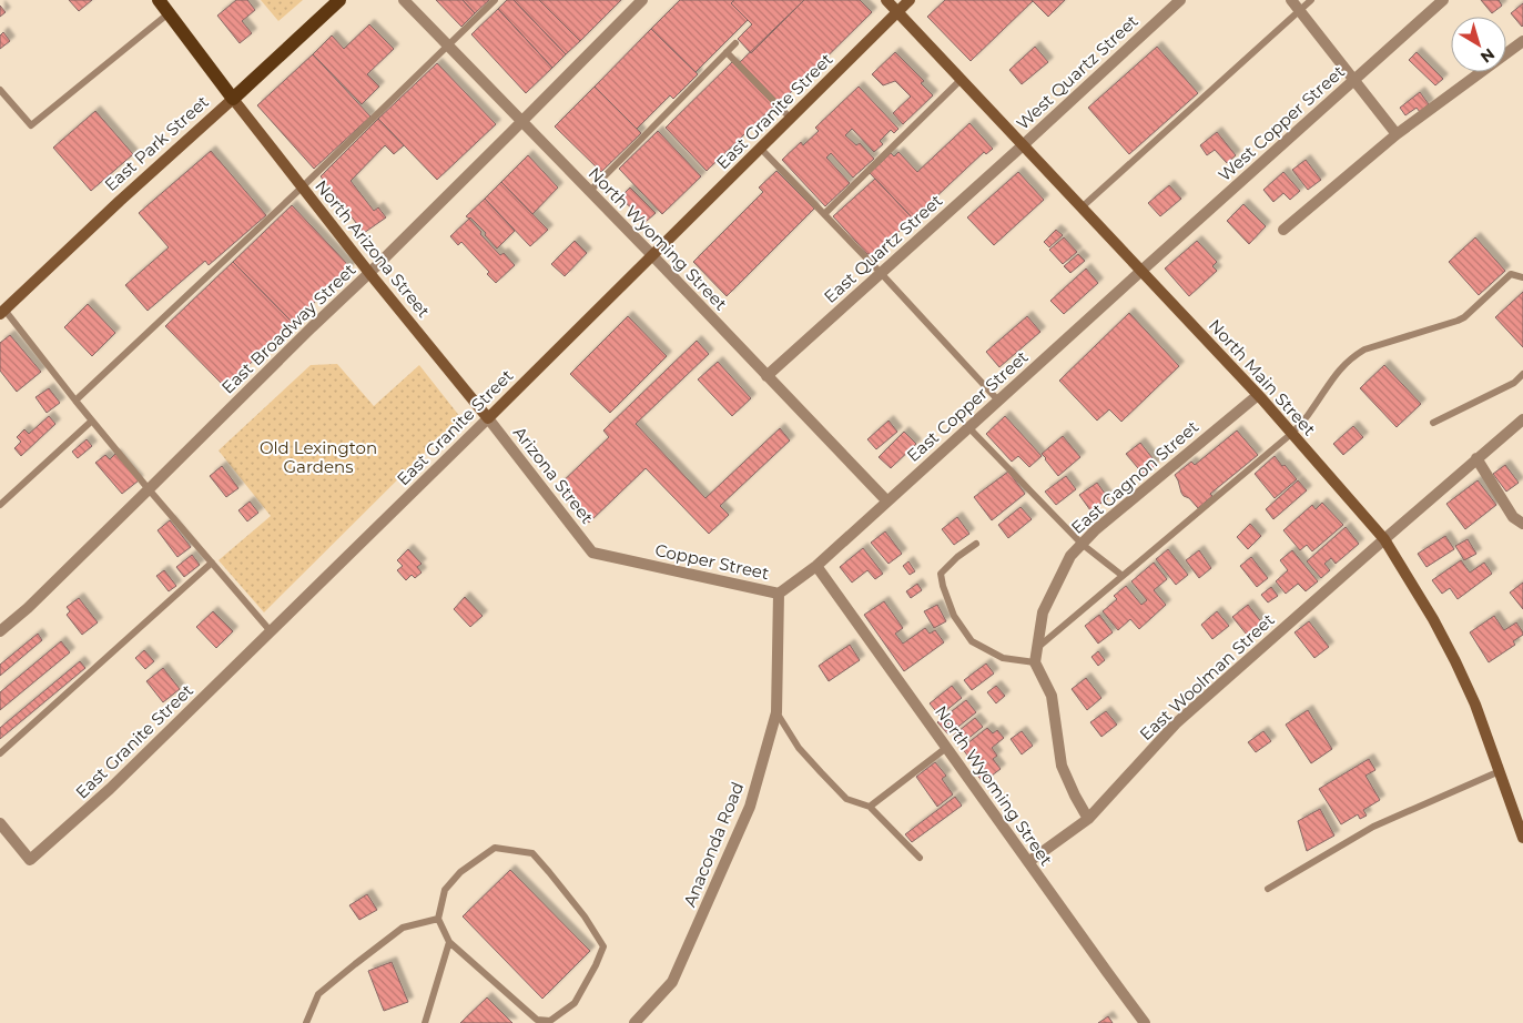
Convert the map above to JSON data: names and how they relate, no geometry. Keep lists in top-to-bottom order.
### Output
{
  "streets": {
    "main road": [
      "East Granite Street",
      "East Park Street",
      "North Arizona Street",
      "North Main Street"
    ],
    "street": [
      "West Quartz Street",
      "West Copper Street",
      "North Wyoming Street",
      "East Quartz Street",
      "East Broadway Street",
      "East Copper Street",
      "Arizona Street",
      "East Gagnon Street",
      "Copper Street",
      "East Woolman Street",
      "Anaconda Road"
    ]
  },
  "crossings": [
    ["West Quartz Street", "East Quartz Street"],
    ["West Quartz Street", "North Main Street"],
    ["East Granite Street", "North Wyoming Street"],
    ["East Granite Street", "North Arizona Street"],
    ["East Granite Street", "North Main Street"],
    ["East Granite Street", "Arizona Street"],
    ["West Copper Street", "North Main Street"],
    ["West Copper Street", "East Copper Street"],
    ["East Park Street", "North Arizona Street"],
    ["North Wyoming Street", "East Quartz Street"],
    ["North Wyoming Street", "East Broadway Street"],
    ["North Wyoming Street", "East Copper Street"],
    ["North Wyoming Street", "Copper Street"],
    ["North Wyoming Street", "East Woolman Street"],
    ["North Arizona Street", "East Broadway Street"],
    ["North Arizona Street", "Arizona Street"],
    ["East Quartz Street", "North Main Street"],
    ["North Main Street", "East Copper Street"],
    ["North Main Street", "East Gagnon Street"],
    ["North Main Street", "East Woolman Street"],
    ["East Copper Street", "Copper Street"],
    ["Arizona Street", "Copper Street"],
    ["Copper Street", "Anaconda Road"]
  ],
  "parks": ["Old Lexington Gardens"],
  "north": "bottom right"
}
